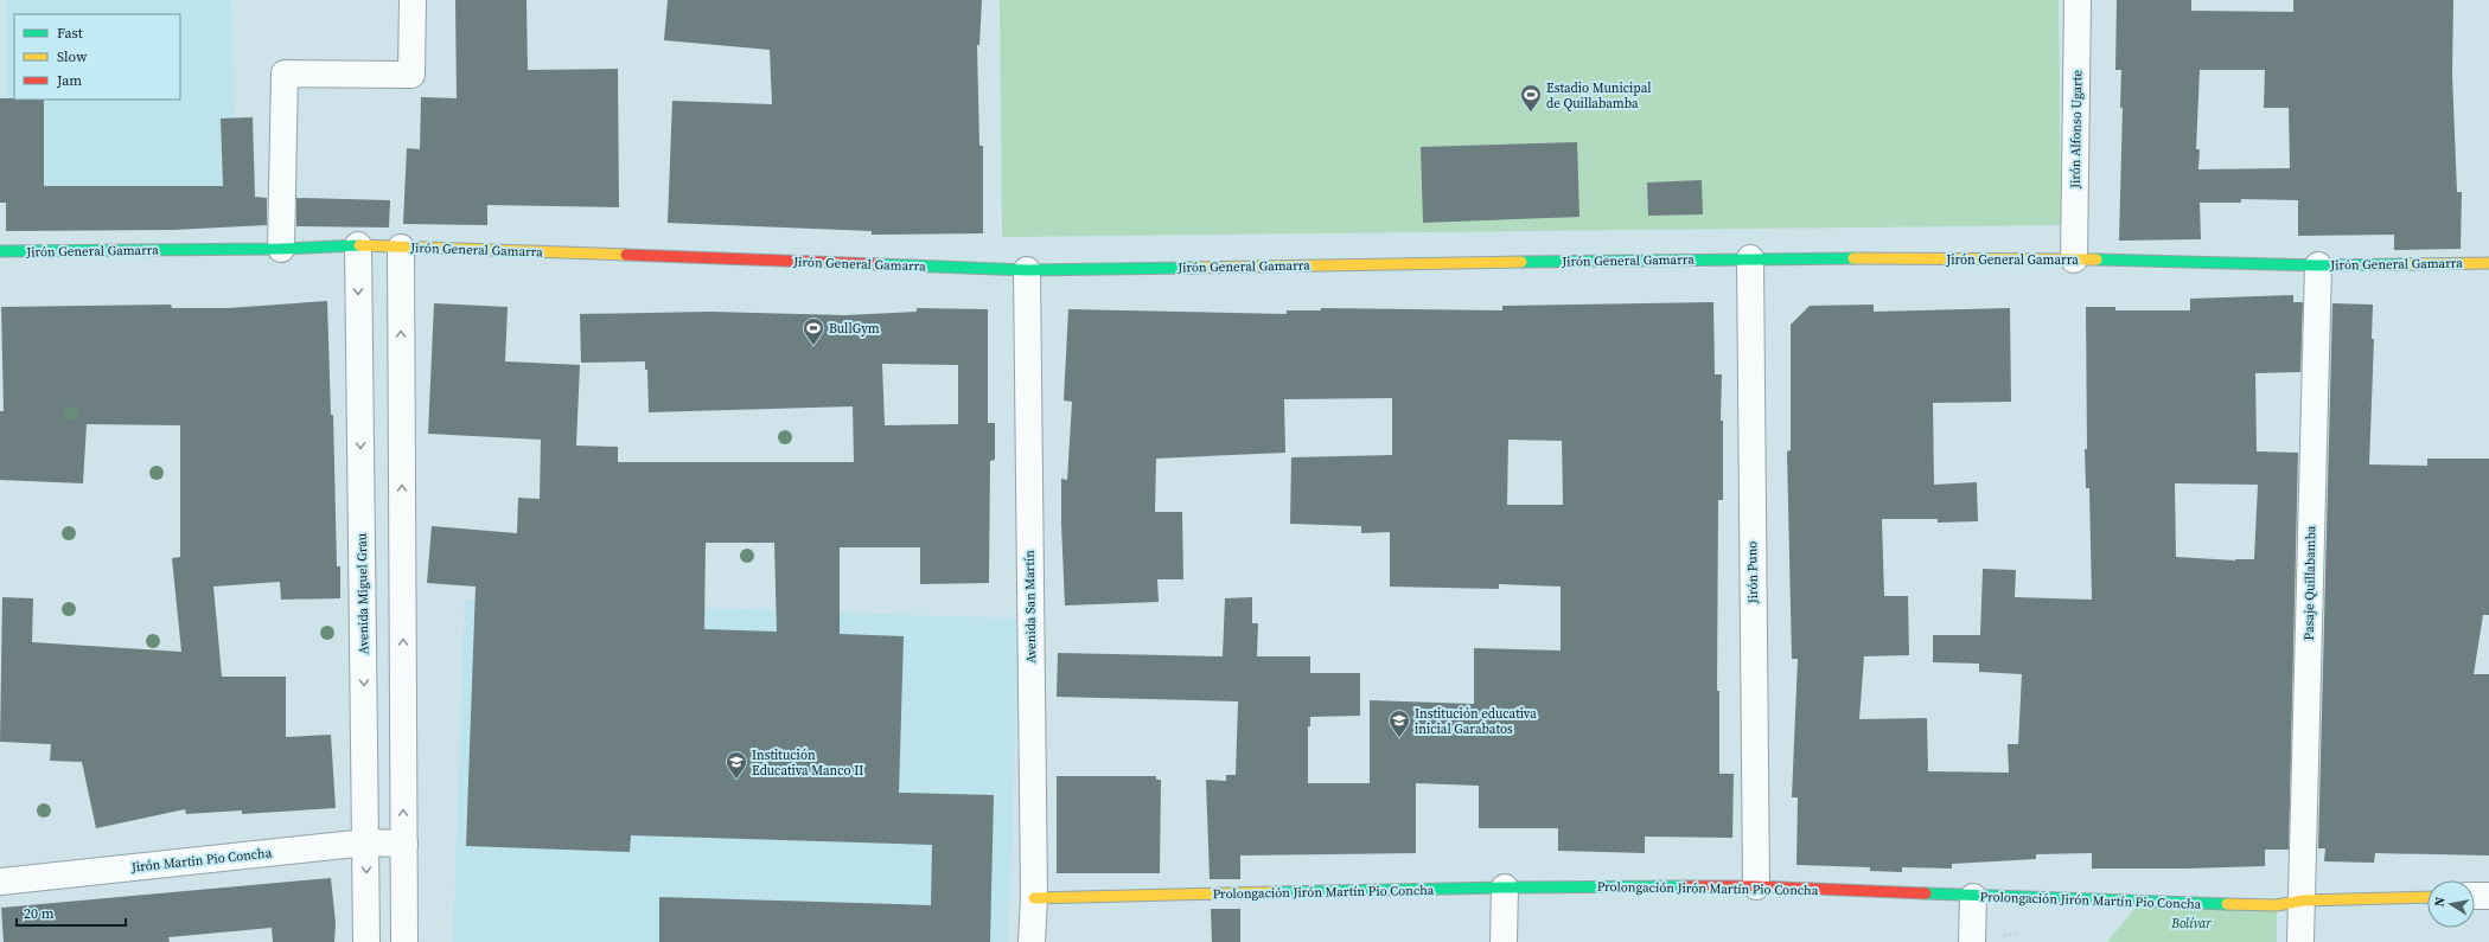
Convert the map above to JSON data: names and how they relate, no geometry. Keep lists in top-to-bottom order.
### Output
{
  "streets": {
    "street": [
      "Jirón Alfonso Ugarte",
      "Jirón General Gamarra",
      "Jirón Puno",
      "Pasaje Quillabamba",
      "Avenida Miguel Grau",
      "Avenida San Martín",
      "Jirón Martin Pio Concha",
      "Prolongación Jirón Martín Pio Concha"
    ]
  },
  "crossings": [
    ["Jirón Alfonso Ugarte", "Jirón General Gamarra"],
    ["Jirón General Gamarra", "Jirón Puno"],
    ["Jirón General Gamarra", "Pasaje Quillabamba"],
    ["Jirón General Gamarra", "Avenida Miguel Grau"],
    ["Jirón General Gamarra", "Avenida San Martín"],
    ["Jirón Puno", "Prolongación Jirón Martín Pio Concha"],
    ["Pasaje Quillabamba", "Prolongación Jirón Martín Pio Concha"],
    ["Avenida Miguel Grau", "Jirón Martin Pio Concha"],
    ["Avenida San Martín", "Prolongación Jirón Martín Pio Concha"]
  ],
  "parks": ["Bolívar"],
  "places": {
    "sports": ["Estadio Municipal de Quillabamba", "BullGym"],
    "school or university": ["Institución educativa inicial Garabatos", "Institución Educativa Manco II"]
  },
  "legend": ["Fast", "Slow", "Jam"],
  "scale_bar": "20 m",
  "north": "left"
}
